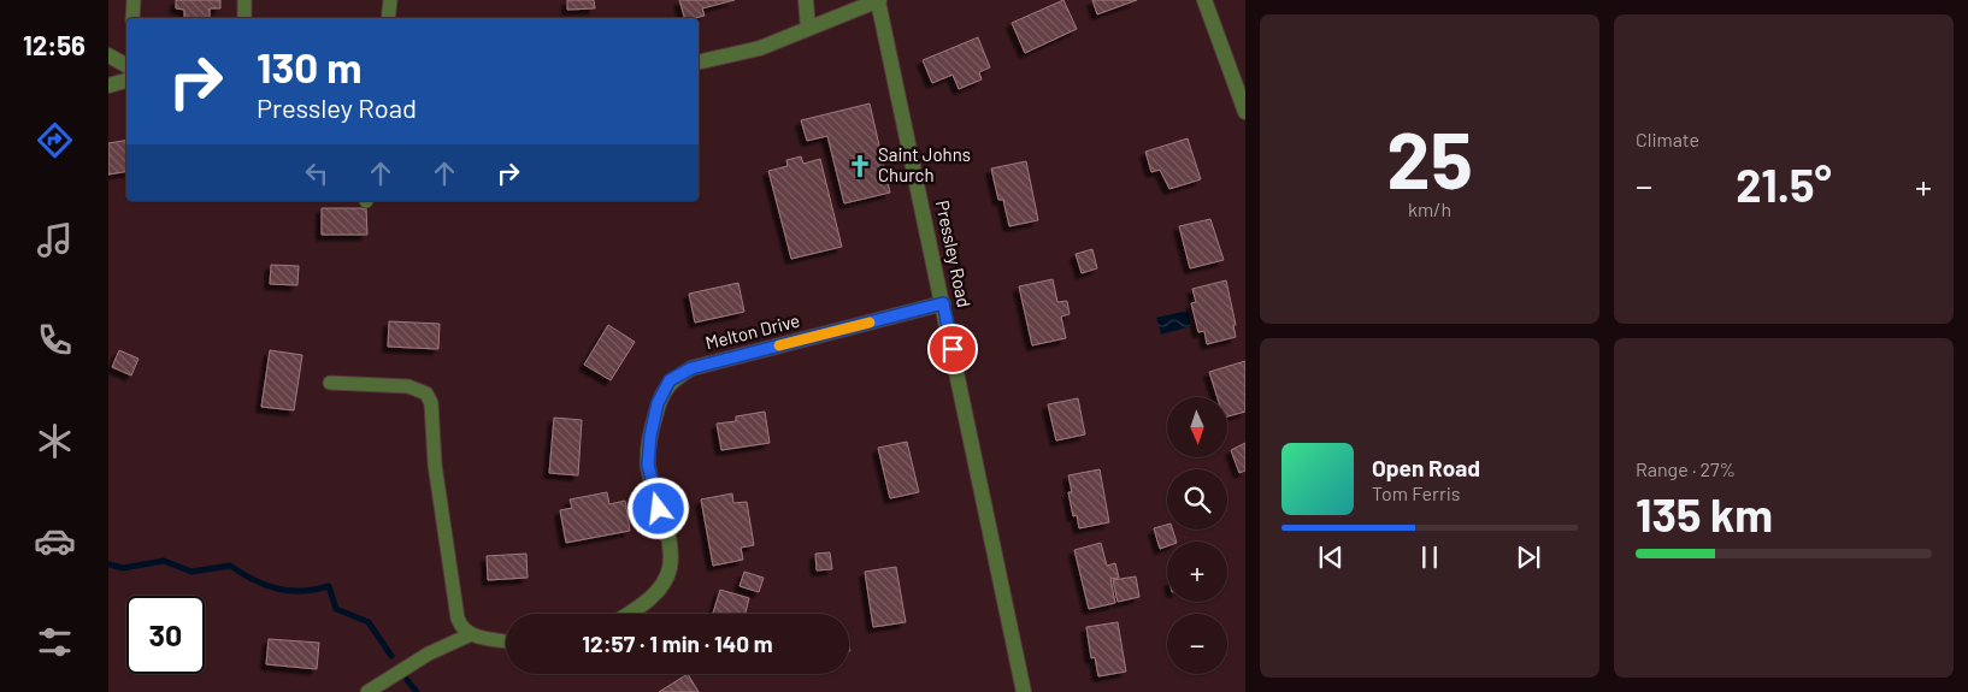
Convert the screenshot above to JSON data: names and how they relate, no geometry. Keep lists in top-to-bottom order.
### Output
{
  "streets": {
    "street": ["Pressley Road", "Melton Drive"]
  },
  "crossings": [
    ["Pressley Road", "Melton Drive"]
  ],
  "places": {
    "church": ["Saint Johns Church"]
  },
  "north": "bottom",
  "page": {
    "tabs": "12:56",
    "tile": [
      ["25", "km/h"],
      "Climate",
      ["Range · 27%", "135 km"]
    ],
    "turn": ["130 m", "Pressley Road"],
    "heat": ["−", "21.5°", "+"],
    "map_buttons": ["+", "−"],
    "song": ["Open Road", "Tom Ferris"],
    "limit": "30",
    "trip": "12:57 · 1 min · 140 m"
  }
}
